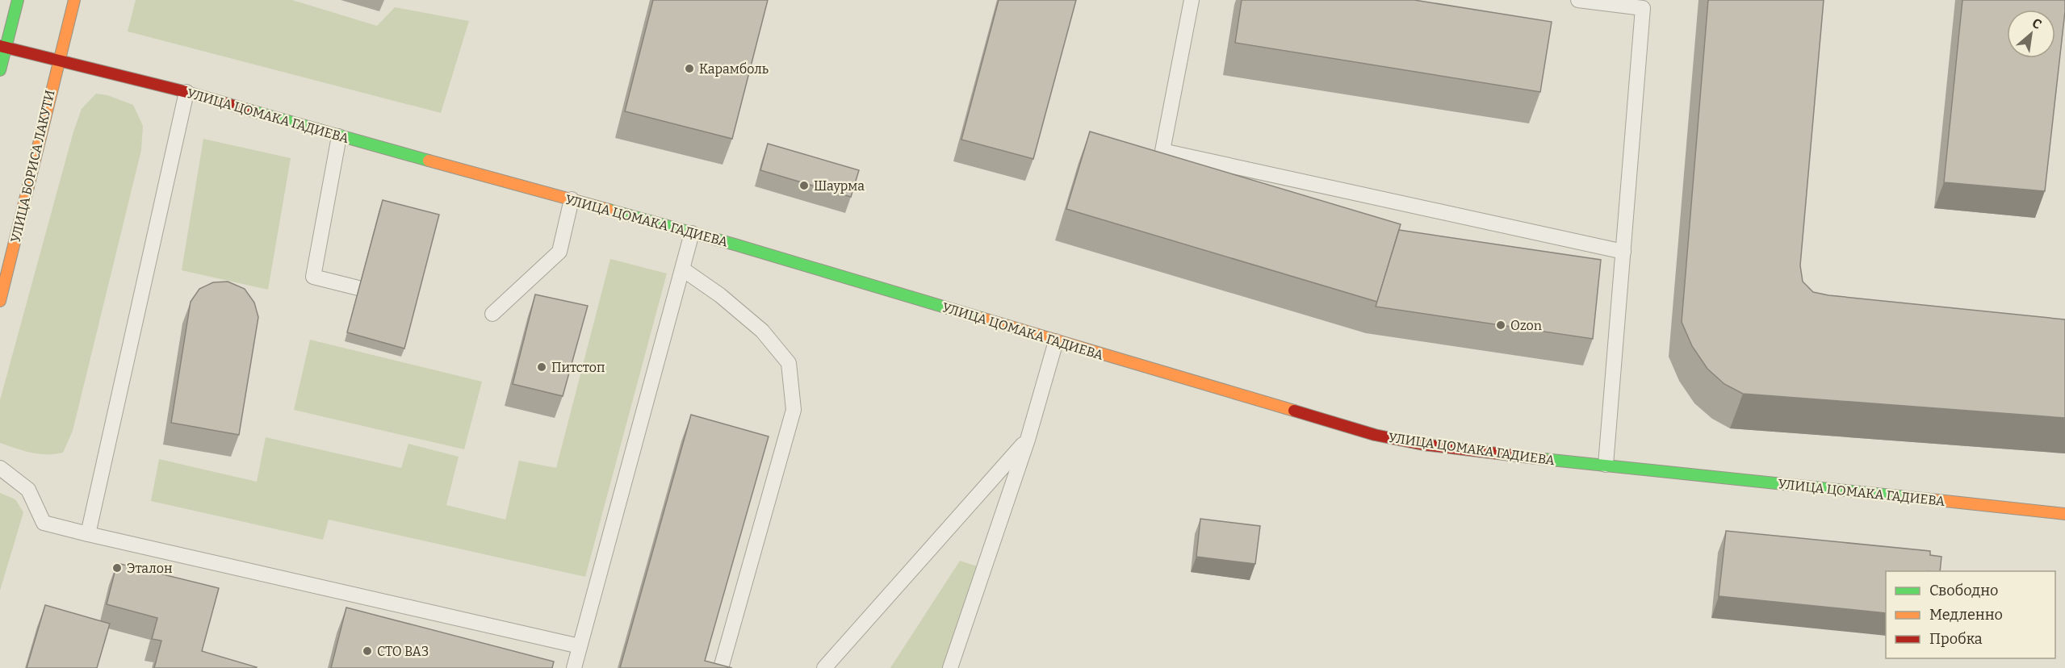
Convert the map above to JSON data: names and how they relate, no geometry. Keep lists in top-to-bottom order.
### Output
{
  "streets": {
    "main road": ["УЛИЦА ЦОМАКА ГАДИЕВА", "УЛИЦА БОРИСА ЛАКУТИ"]
  },
  "crossings": [
    ["УЛИЦА ЦОМАКА ГАДИЕВА", "УЛИЦА БОРИСА ЛАКУТИ"]
  ],
  "places": [
    "Карамболь",
    "Шаурма",
    "Ozon",
    "Питстоп",
    "Эталон",
    "СТО ВАЗ"
  ],
  "legend": ["Свободно", "Медленно", "Пробка"],
  "north": "top right"
}
